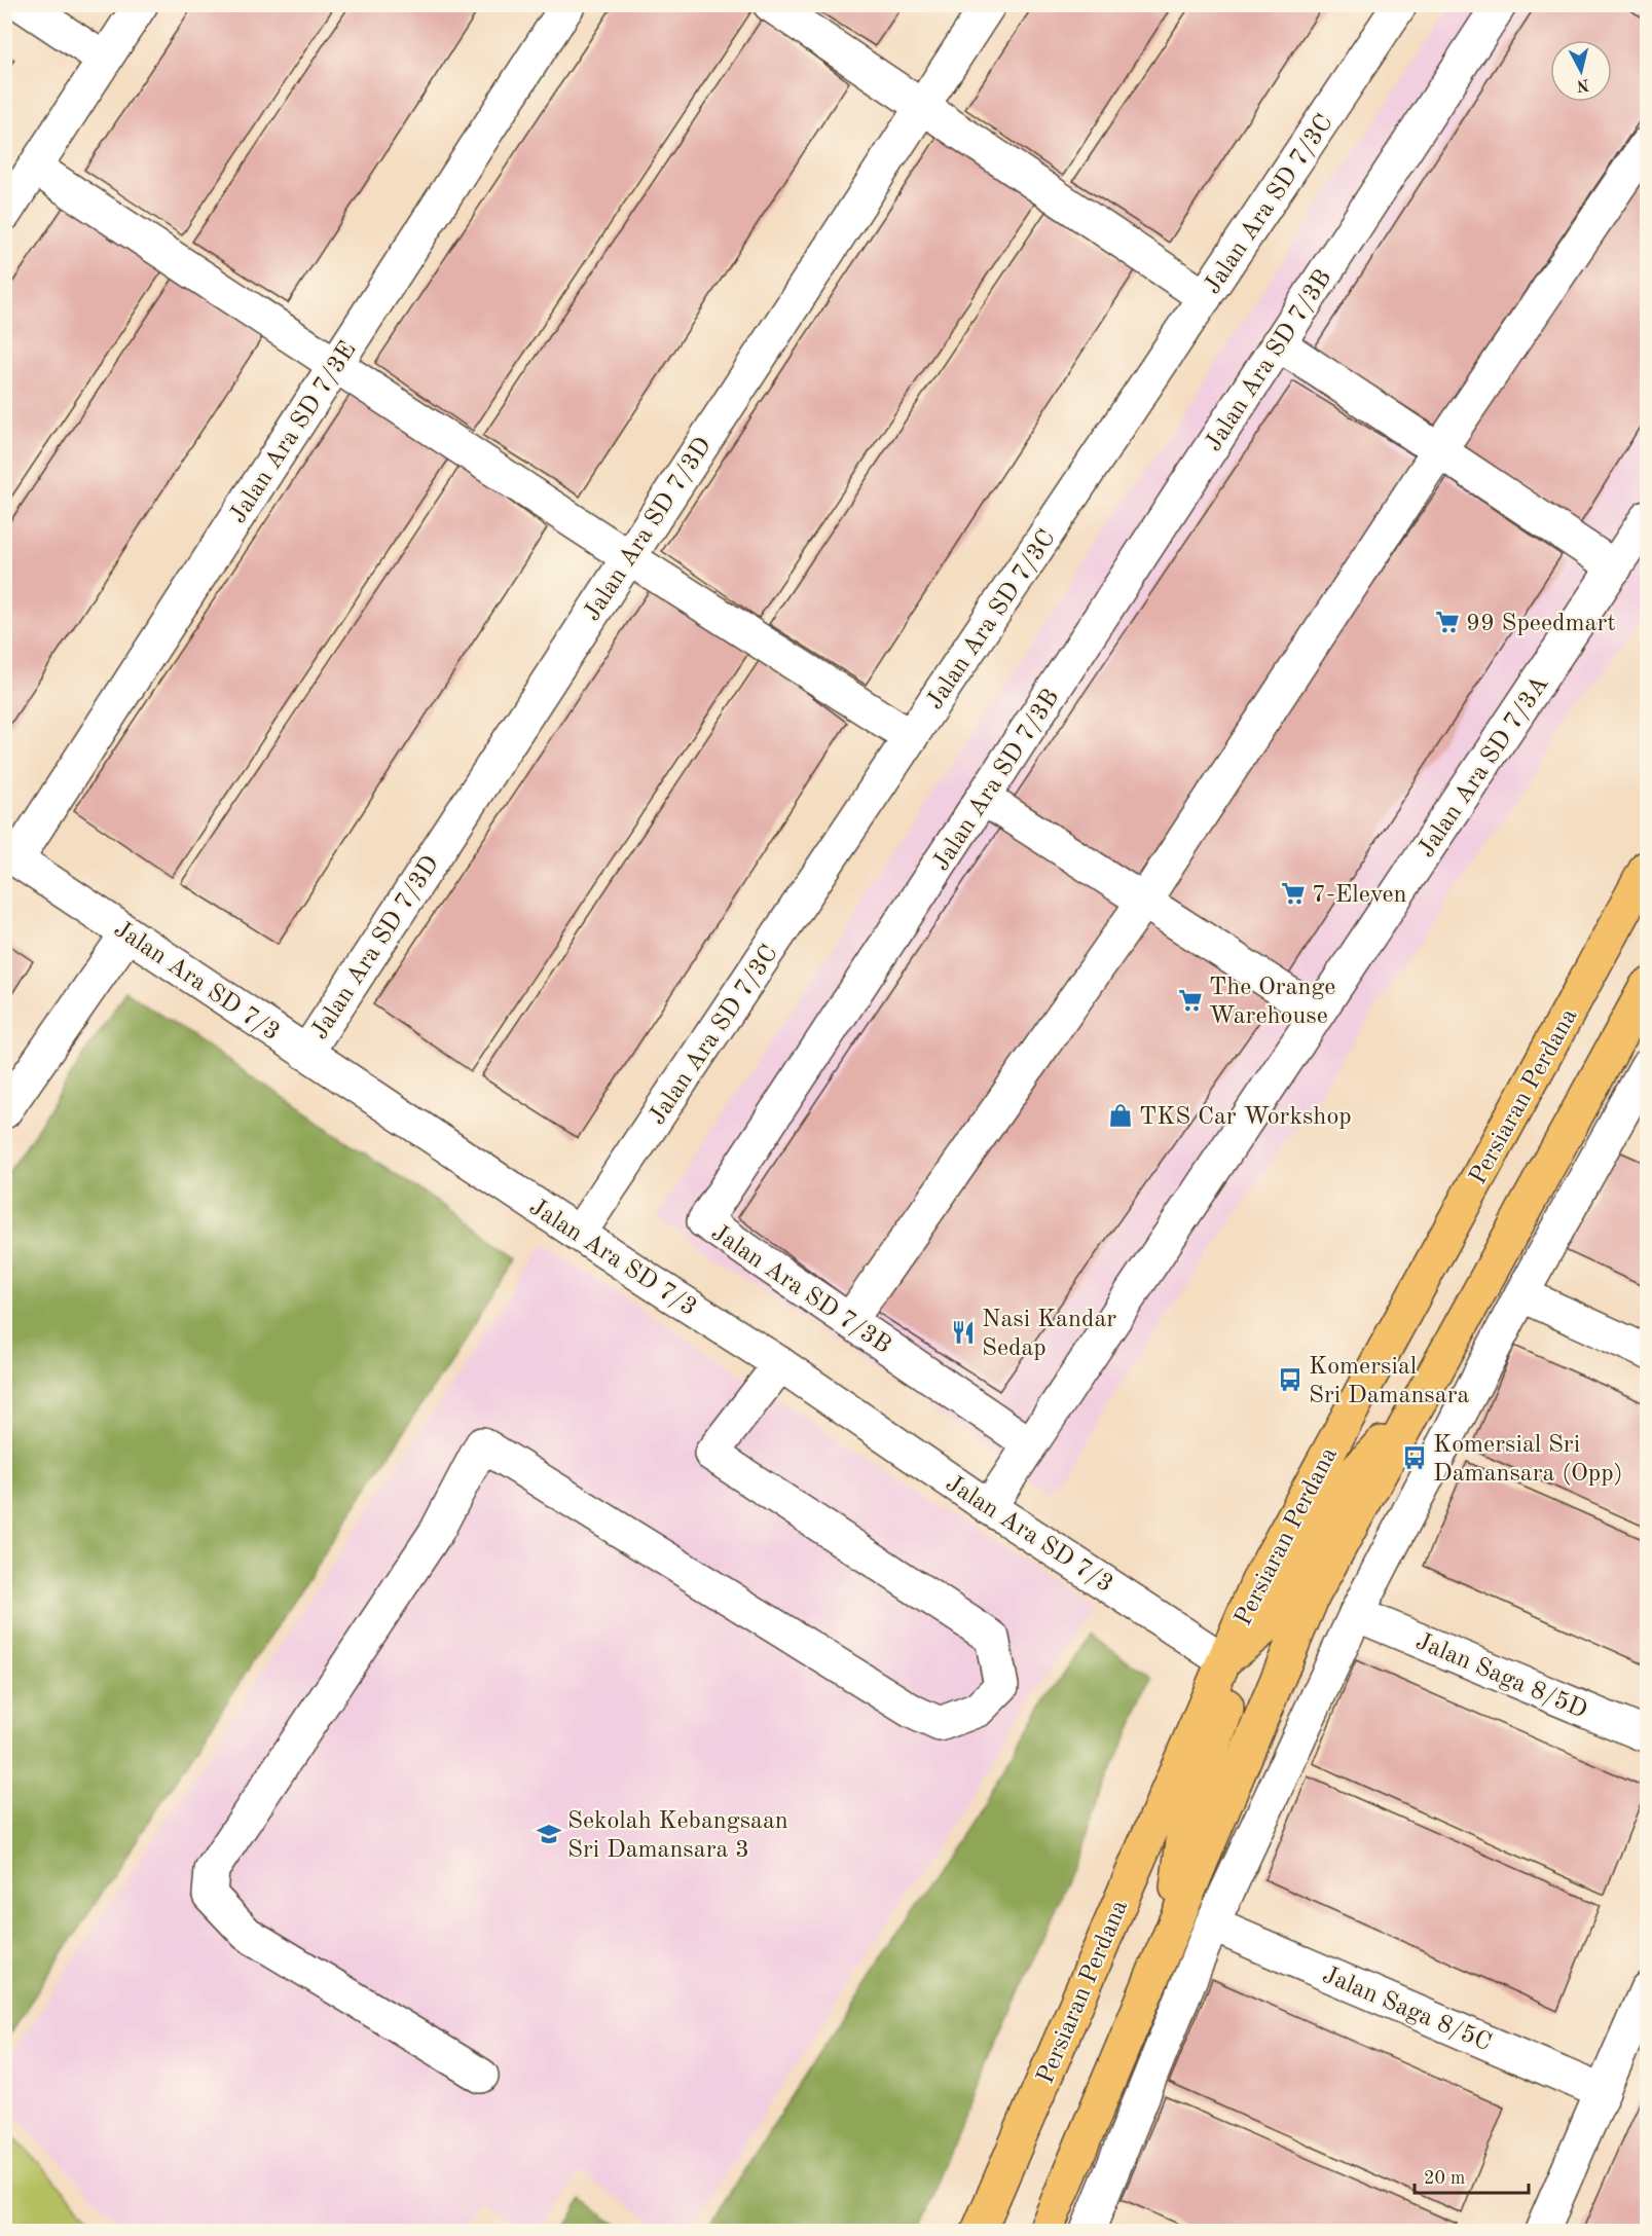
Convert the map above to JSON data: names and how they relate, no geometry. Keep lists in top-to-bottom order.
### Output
{
  "streets": {
    "main road": ["Persiaran Perdana"],
    "street": [
      "Jalan Ara SD 7/3C",
      "Jalan Ara SD 7/3B",
      "Jalan Ara SD 7/3E",
      "Jalan Ara SD 7/3D",
      "Jalan Ara SD 7/3A",
      "Jalan Ara SD 7/3",
      "Jalan Saga 8/5D",
      "Jalan Saga 8/5C"
    ]
  },
  "crossings": [
    ["Jalan Ara SD 7/3C", "Jalan Ara SD 7/3"],
    ["Jalan Ara SD 7/3B", "Jalan Ara SD 7/3A"],
    ["Jalan Ara SD 7/3E", "Jalan Ara SD 7/3"],
    ["Jalan Ara SD 7/3D", "Jalan Ara SD 7/3"],
    ["Jalan Ara SD 7/3A", "Jalan Ara SD 7/3"],
    ["Jalan Ara SD 7/3", "Persiaran Perdana"]
  ],
  "places": {
    "supermarket": ["99 Speedmart", "7-Eleven", "The Orange Warehouse"],
    "shop": ["TKS Car Workshop"],
    "restaurant": ["Nasi Kandar Sedap"],
    "bus stop": ["Komersial Sri Damansara", "Komersial Sri Damansara (Opp)"],
    "school or university": ["Sekolah Kebangsaan Sri Damansara 3"]
  },
  "scale_bar": "20 m",
  "north": "bottom"
}
